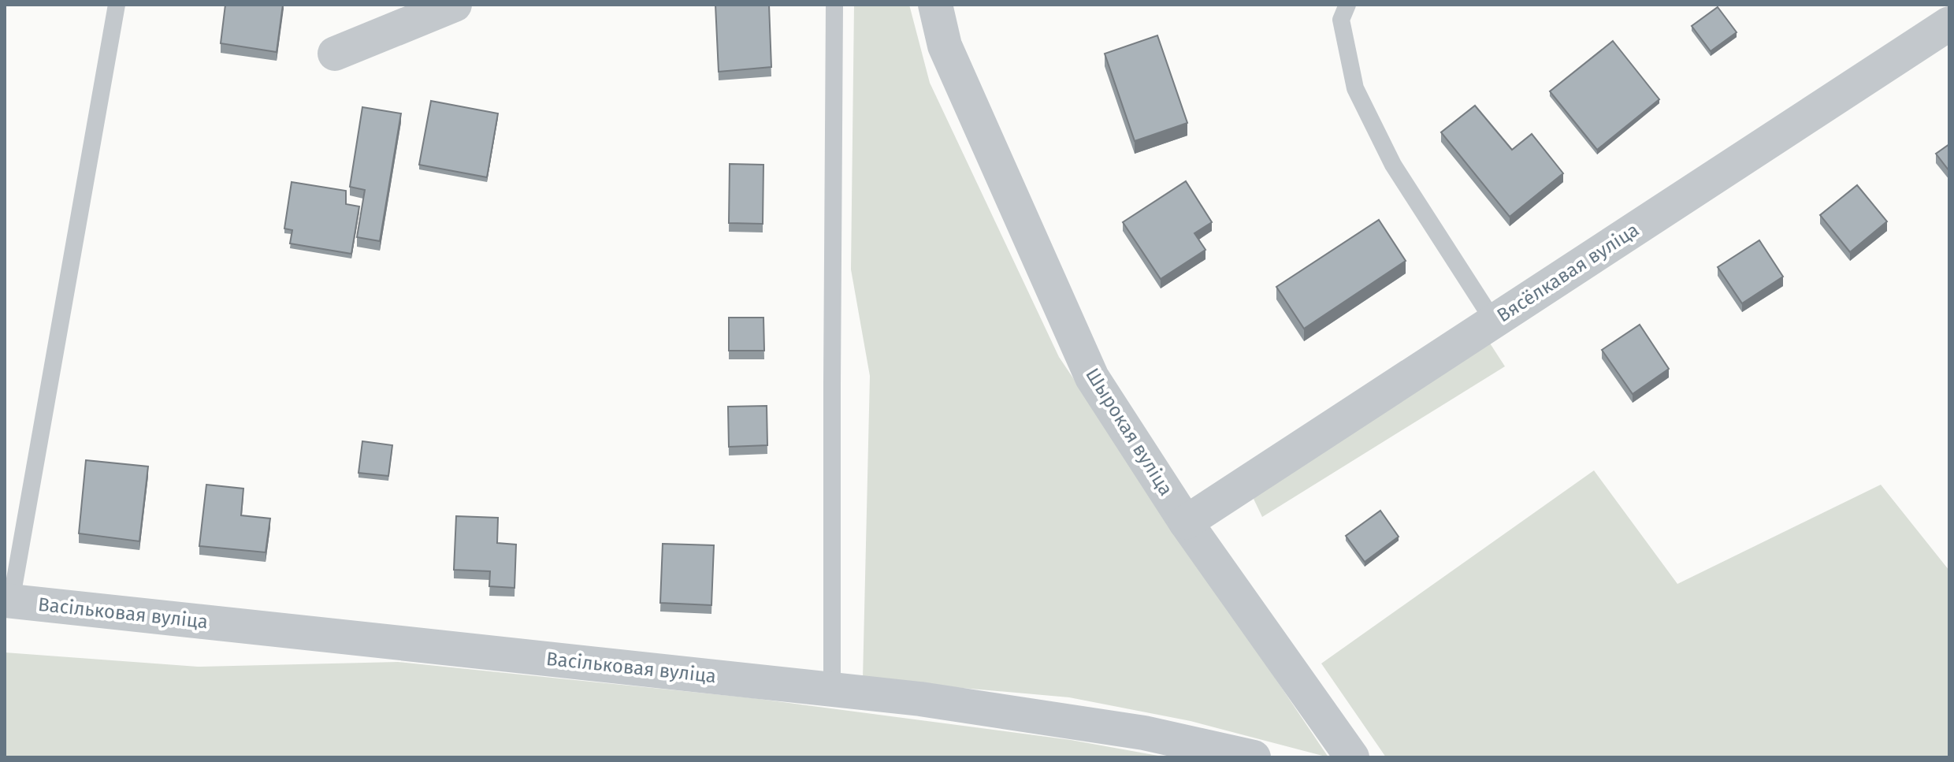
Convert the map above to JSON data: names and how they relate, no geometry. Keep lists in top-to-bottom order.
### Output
{
  "streets": {
    "street": ["Вясёлкавая вуліца", "Шырокая вуліца", "Васільковая вуліца"]
  },
  "crossings": [
    ["Вясёлкавая вуліца", "Шырокая вуліца"]
  ]
}
